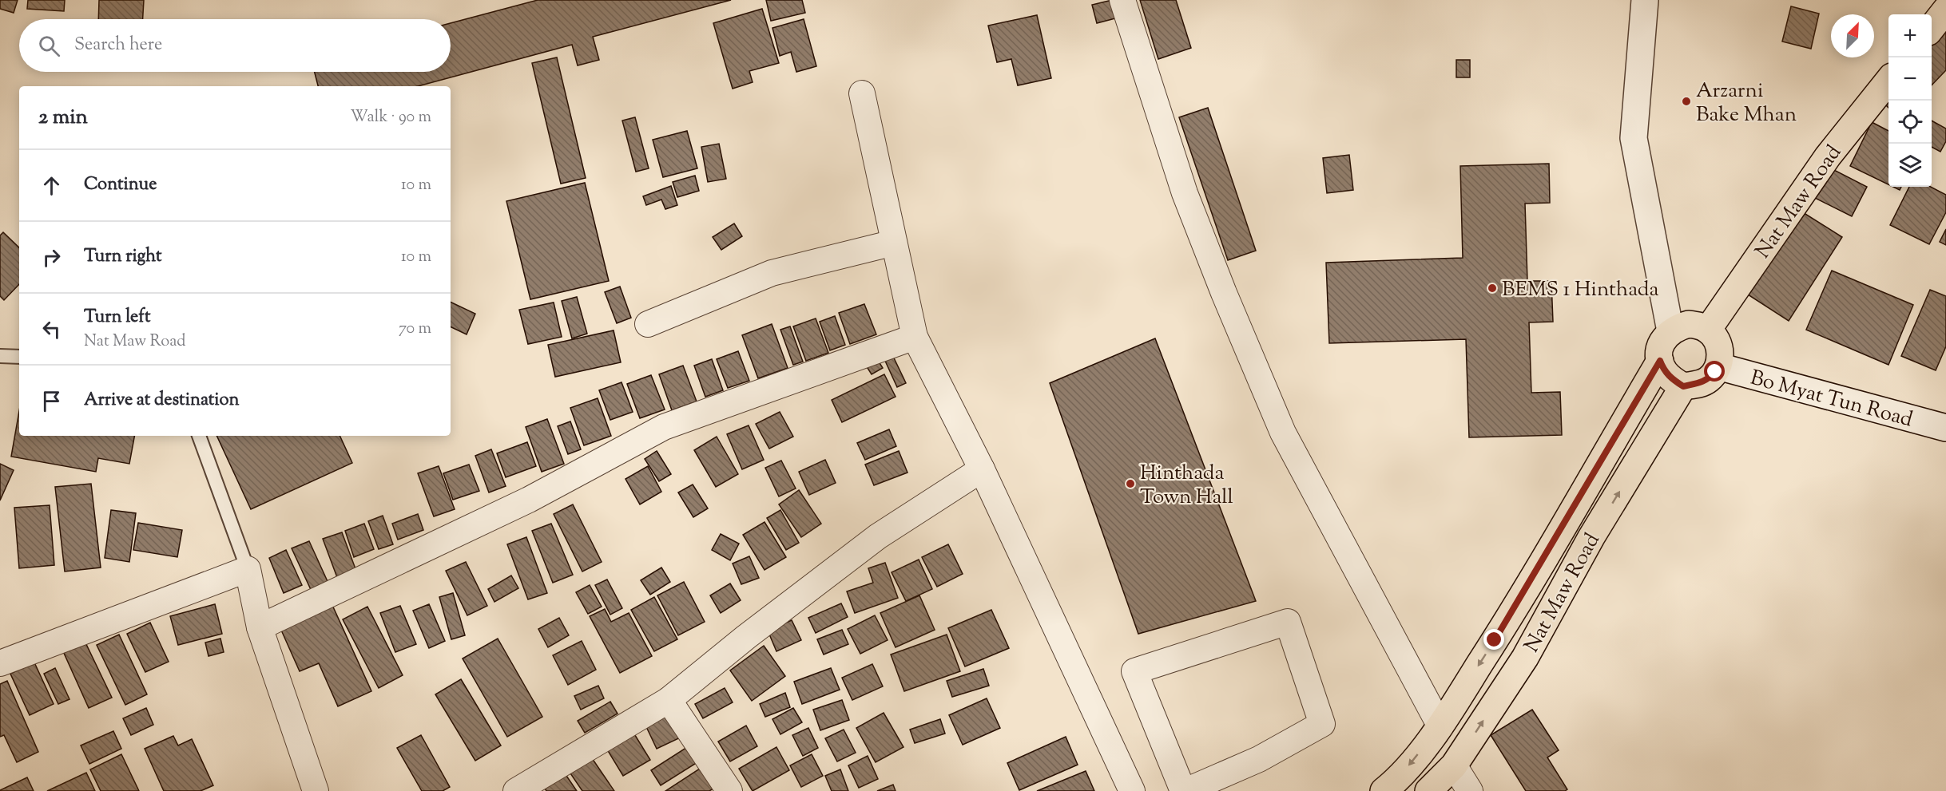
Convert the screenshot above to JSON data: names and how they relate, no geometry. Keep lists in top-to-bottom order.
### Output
{
  "streets": {
    "main road": ["Nat Maw Road"],
    "street": ["Bo Myat Tun Road"]
  },
  "crossings": [
    ["Nat Maw Road", "Bo Myat Tun Road"]
  ],
  "places": ["Arzarni Bake Mhan", "BEMS 1 Hinthada", "Hinthada Town Hall"],
  "north": "top right",
  "page": {
    "map_buttons": ["+", "−"],
    "search": "Search here",
    "heading": ["2 min", "Walk · 90 m"],
    "list": [
      ["Continue", "10 m"],
      ["Turn right", "10 m"],
      ["Turn left", "Nat Maw Road", "70 m"],
      "Arrive at destination"
    ]
  }
}
